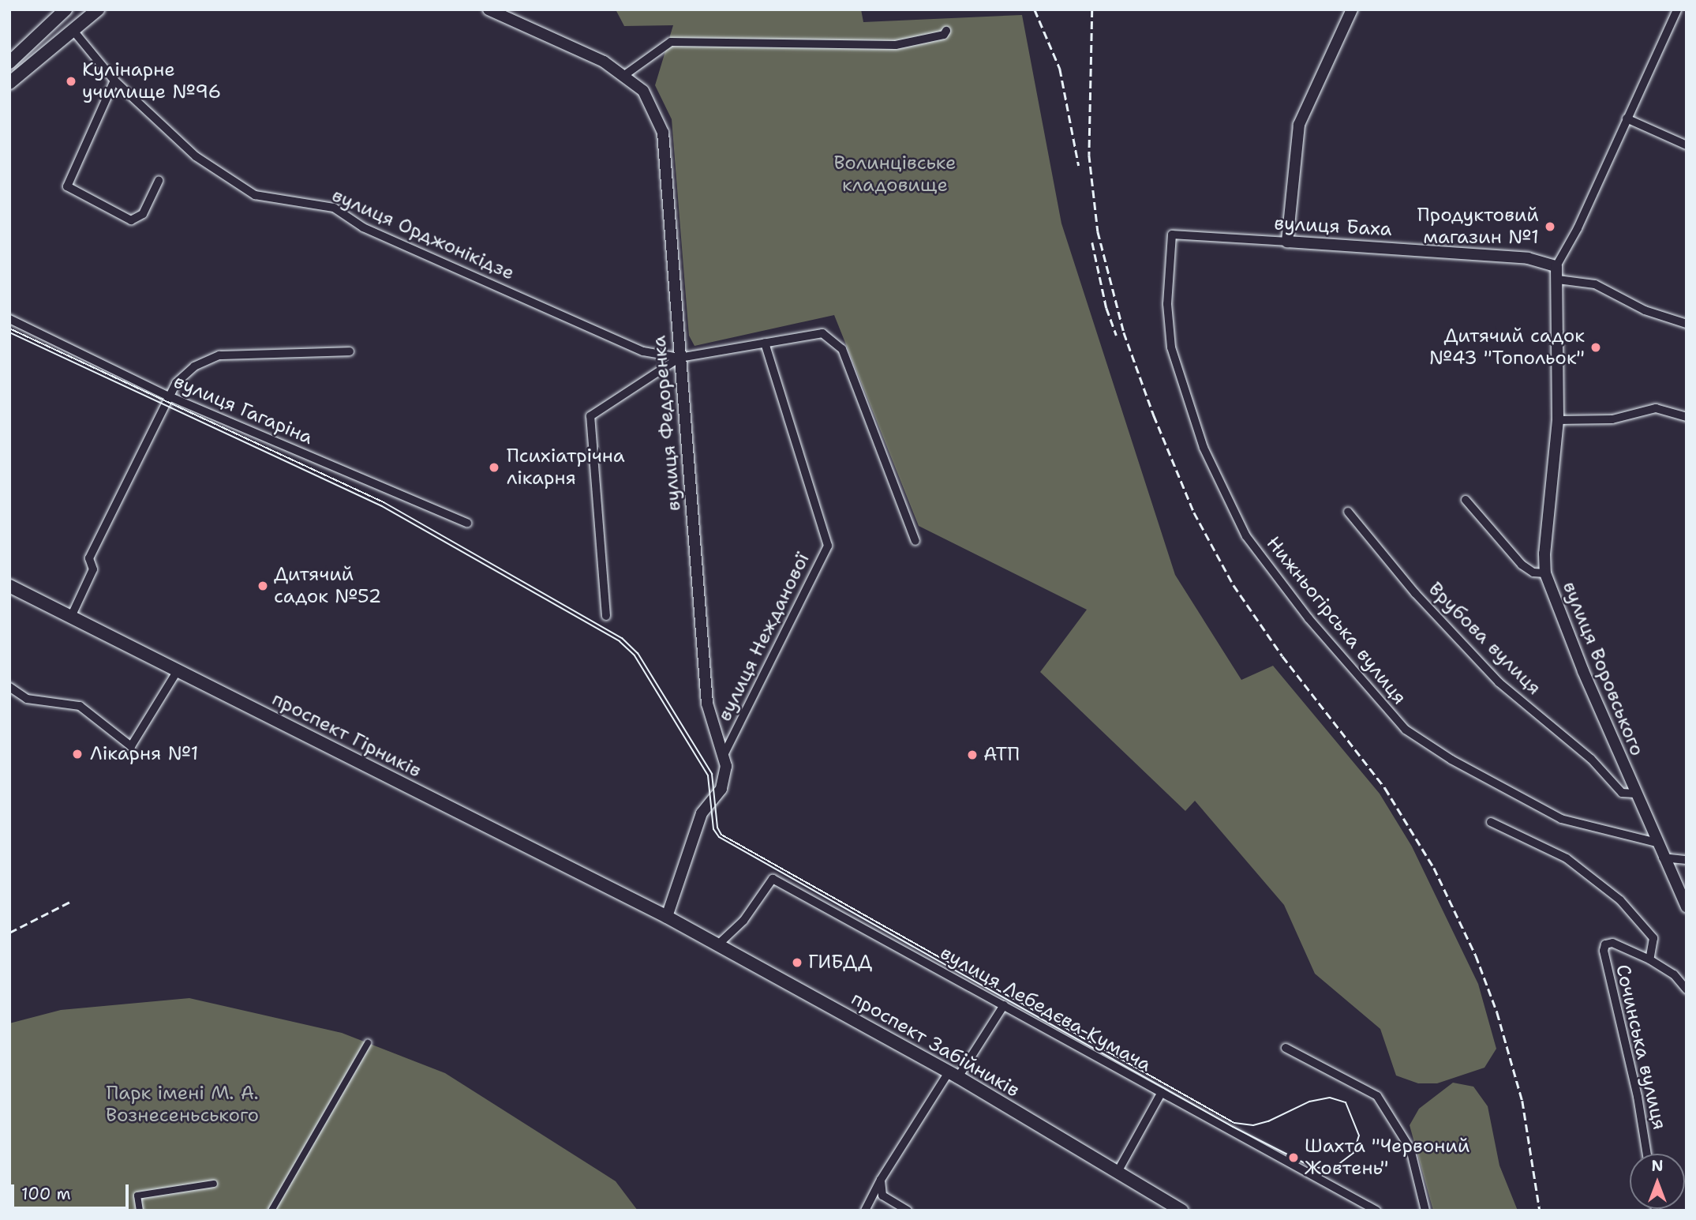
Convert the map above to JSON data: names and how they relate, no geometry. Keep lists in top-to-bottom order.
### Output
{
  "streets": {
    "main road": ["проспект Гірників", "проспект Забійників"],
    "street": [
      "вулиця Баха",
      "вулиця Орджонікідзе",
      "вулиця Гагаріна",
      "вулиця Федоренка",
      "Нижньогірська вулиця",
      "вулиця Нежданової",
      "Врубова вулиця",
      "вулиця Воровського",
      "вулиця Лебедєва-Кумача",
      "Сочинська вулиця"
    ]
  },
  "crossings": [
    ["вулиця Баха", "Нижньогірська вулиця"],
    ["вулиця Баха", "вулиця Воровського"],
    ["вулиця Орджонікідзе", "вулиця Федоренка"],
    ["вулиця Федоренка", "вулиця Нежданової"],
    ["вулиця Федоренка", "проспект Гірників"],
    ["вулиця Федоренка", "проспект Забійників"],
    ["Нижньогірська вулиця", "вулиця Воровського"],
    ["Врубова вулиця", "вулиця Воровського"],
    ["проспект Гірників", "проспект Забійників"],
    ["вулиця Лебедєва-Кумача", "проспект Забійників"]
  ],
  "parks": ["Волинцівське кладовище", "Парк імені М. А. Вознесеньського"],
  "places": [
    "Кулінарне училище №96",
    "Продуктовий магазин №1",
    "Дитячий садок №43 \"Топольок\"",
    "Психіатрічна лікарня",
    "Дитячий садок №52",
    "Лікарня №1",
    "АТП",
    "ГИБДД",
    "Шахта \"Червоний Жовтень\""
  ],
  "scale_bar": "100 m",
  "north": "top"
}
